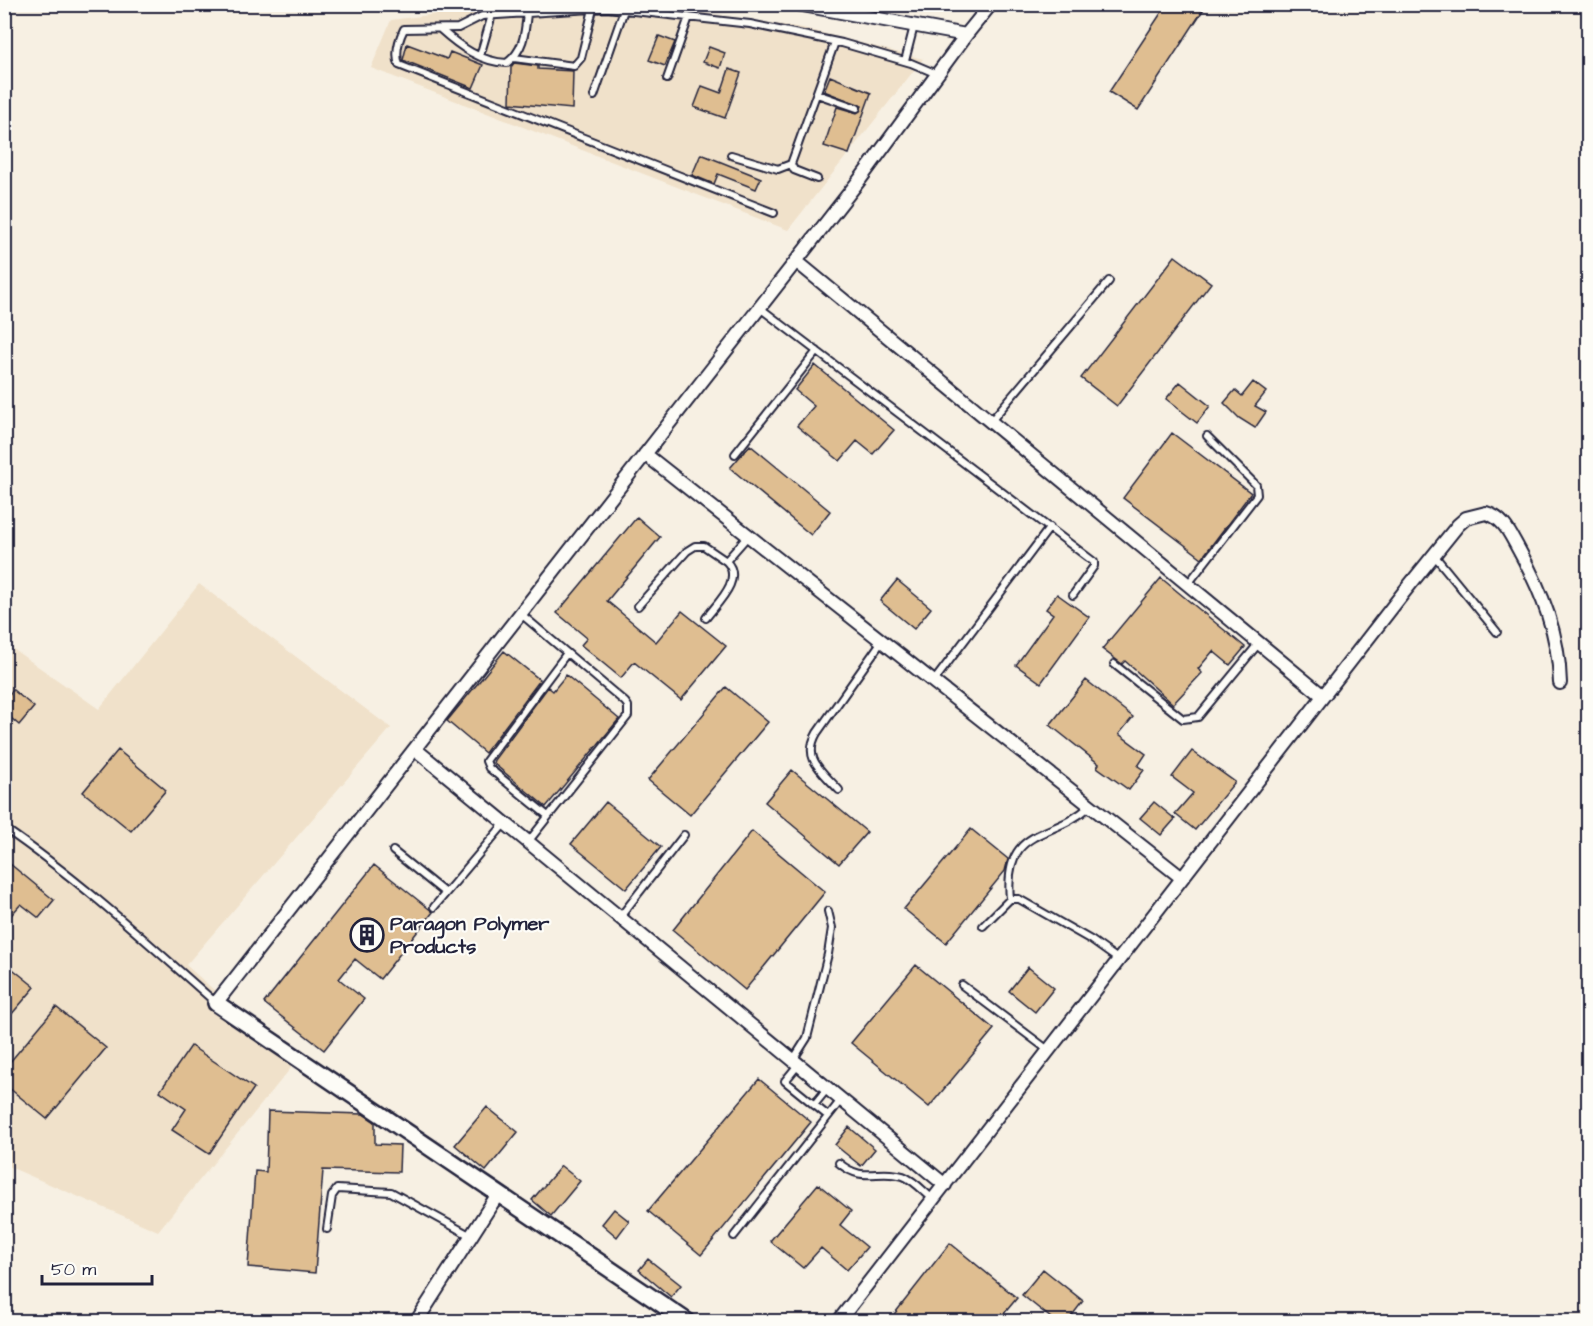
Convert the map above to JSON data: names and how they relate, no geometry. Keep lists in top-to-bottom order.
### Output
{
  "places": {
    "building": ["Paragon Polymer Products"]
  },
  "scale_bar": "50 m"
}
